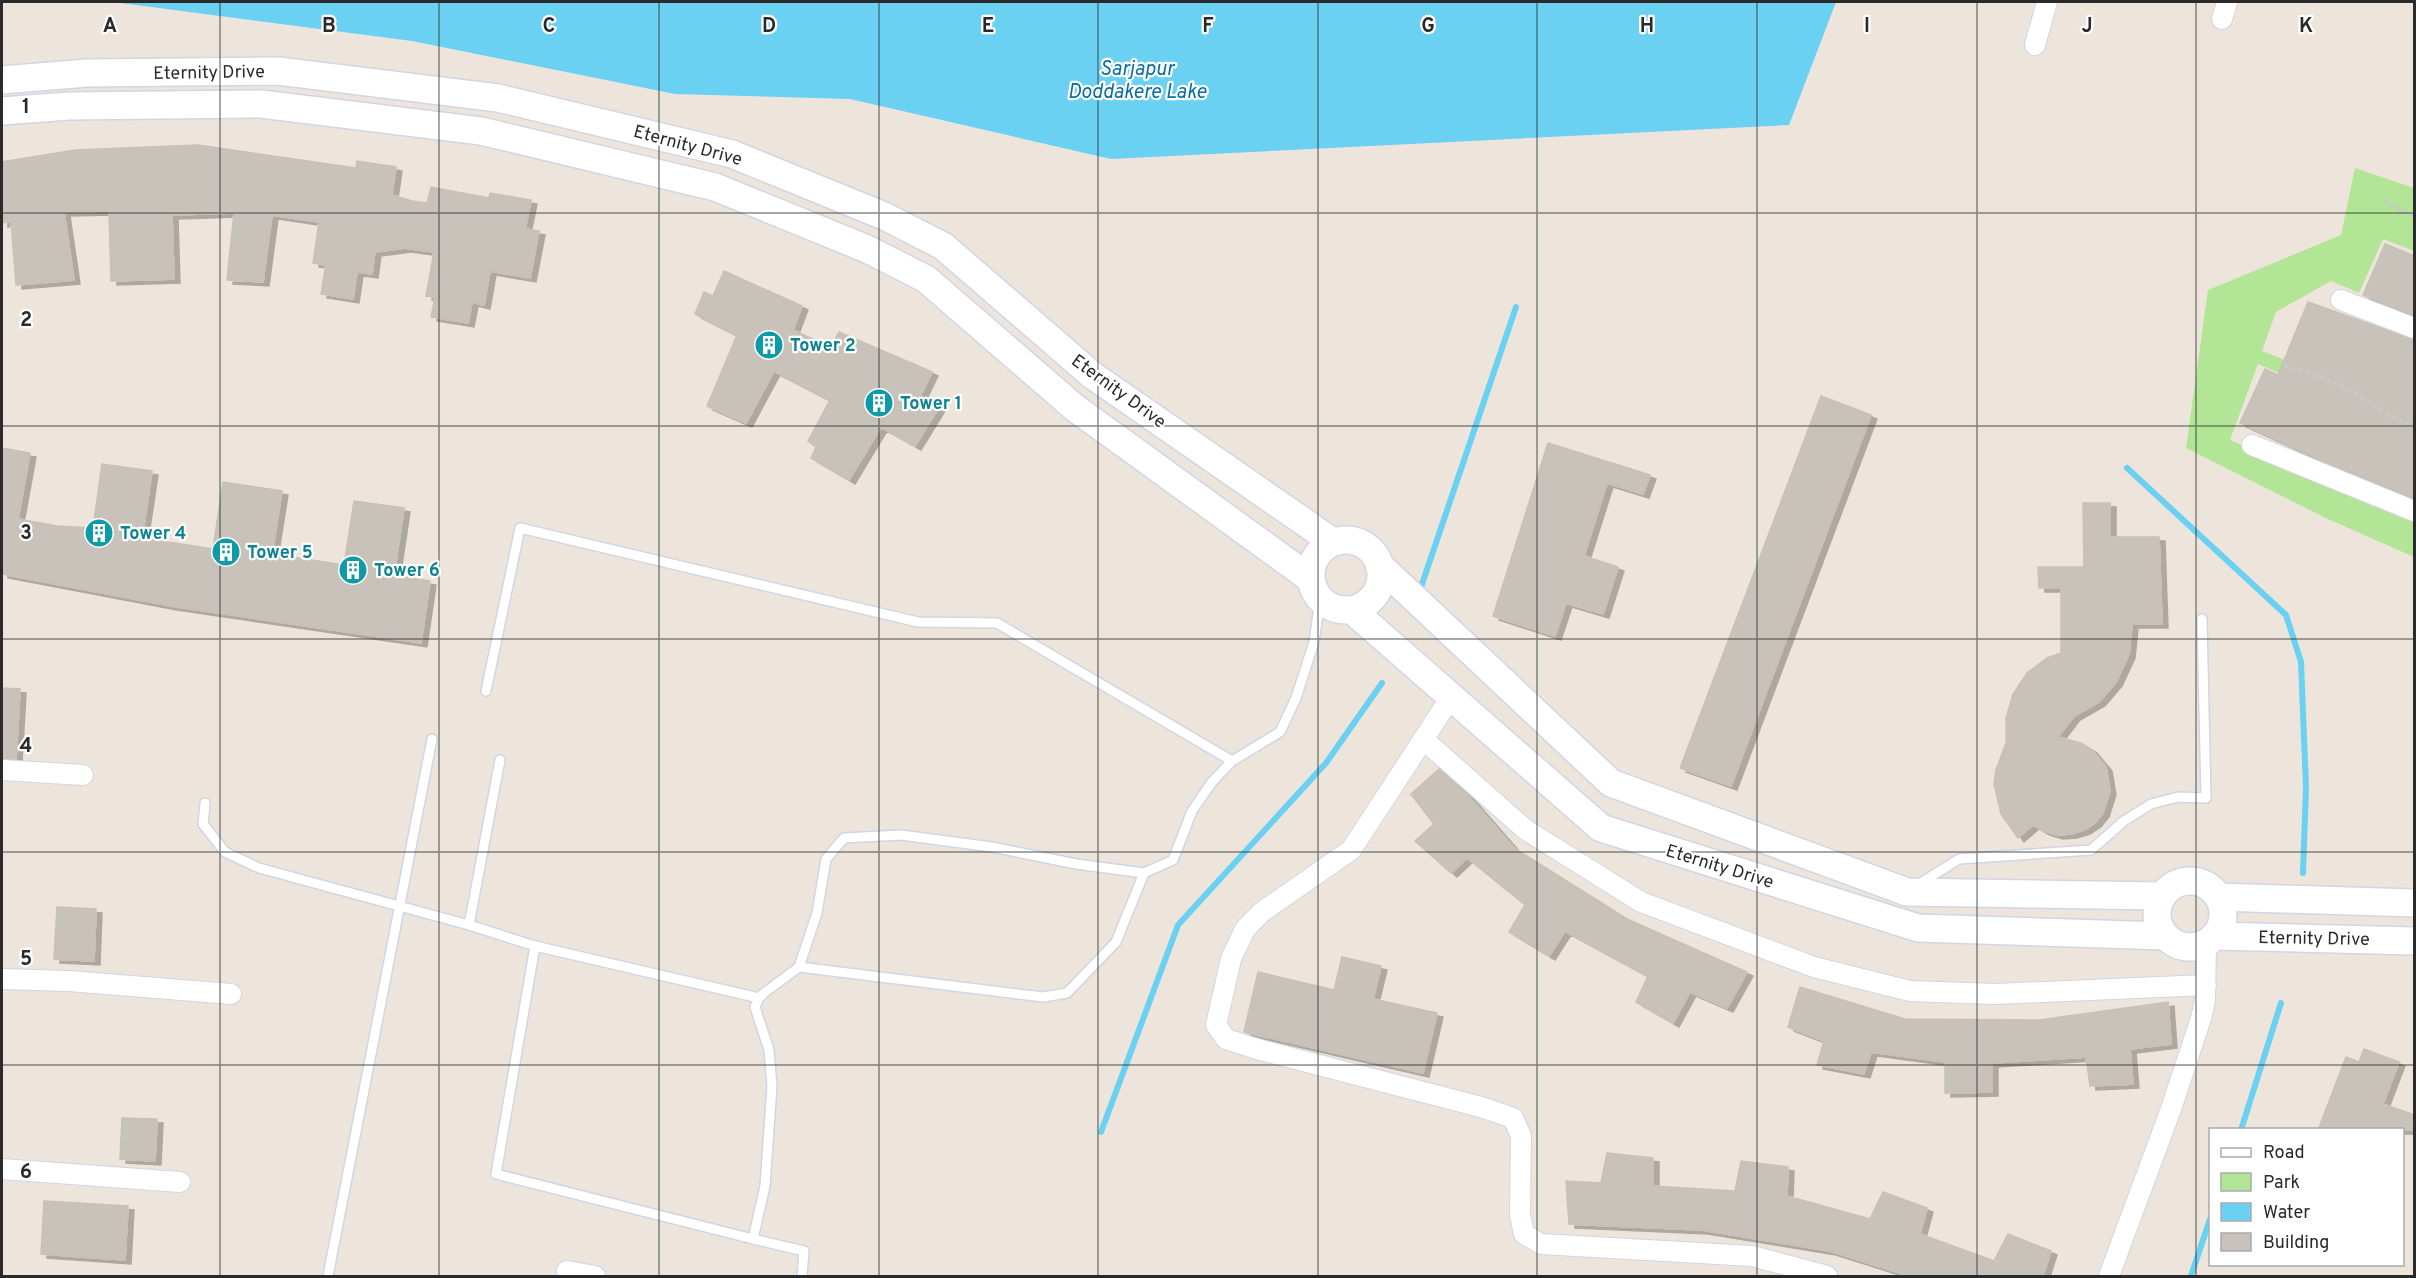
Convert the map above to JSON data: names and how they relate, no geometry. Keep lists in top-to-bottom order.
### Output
{
  "streets": {
    "street": ["Eternity Drive"]
  },
  "water": ["Sarjapur Doddakere Lake"],
  "places": {
    "building": [
      "Tower 2",
      "Tower 1",
      "Tower 4",
      "Tower 5",
      "Tower 6"
    ]
  },
  "legend": [
    "Road",
    "Park",
    "Water",
    "Building"
  ],
  "grid": {
    "columns": [
      "A",
      "B",
      "C",
      "D",
      "E",
      "F",
      "G",
      "H",
      "I",
      "J",
      "K"
    ],
    "rows": [
      "1",
      "2",
      "3",
      "4",
      "5",
      "6"
    ]
  }
}
